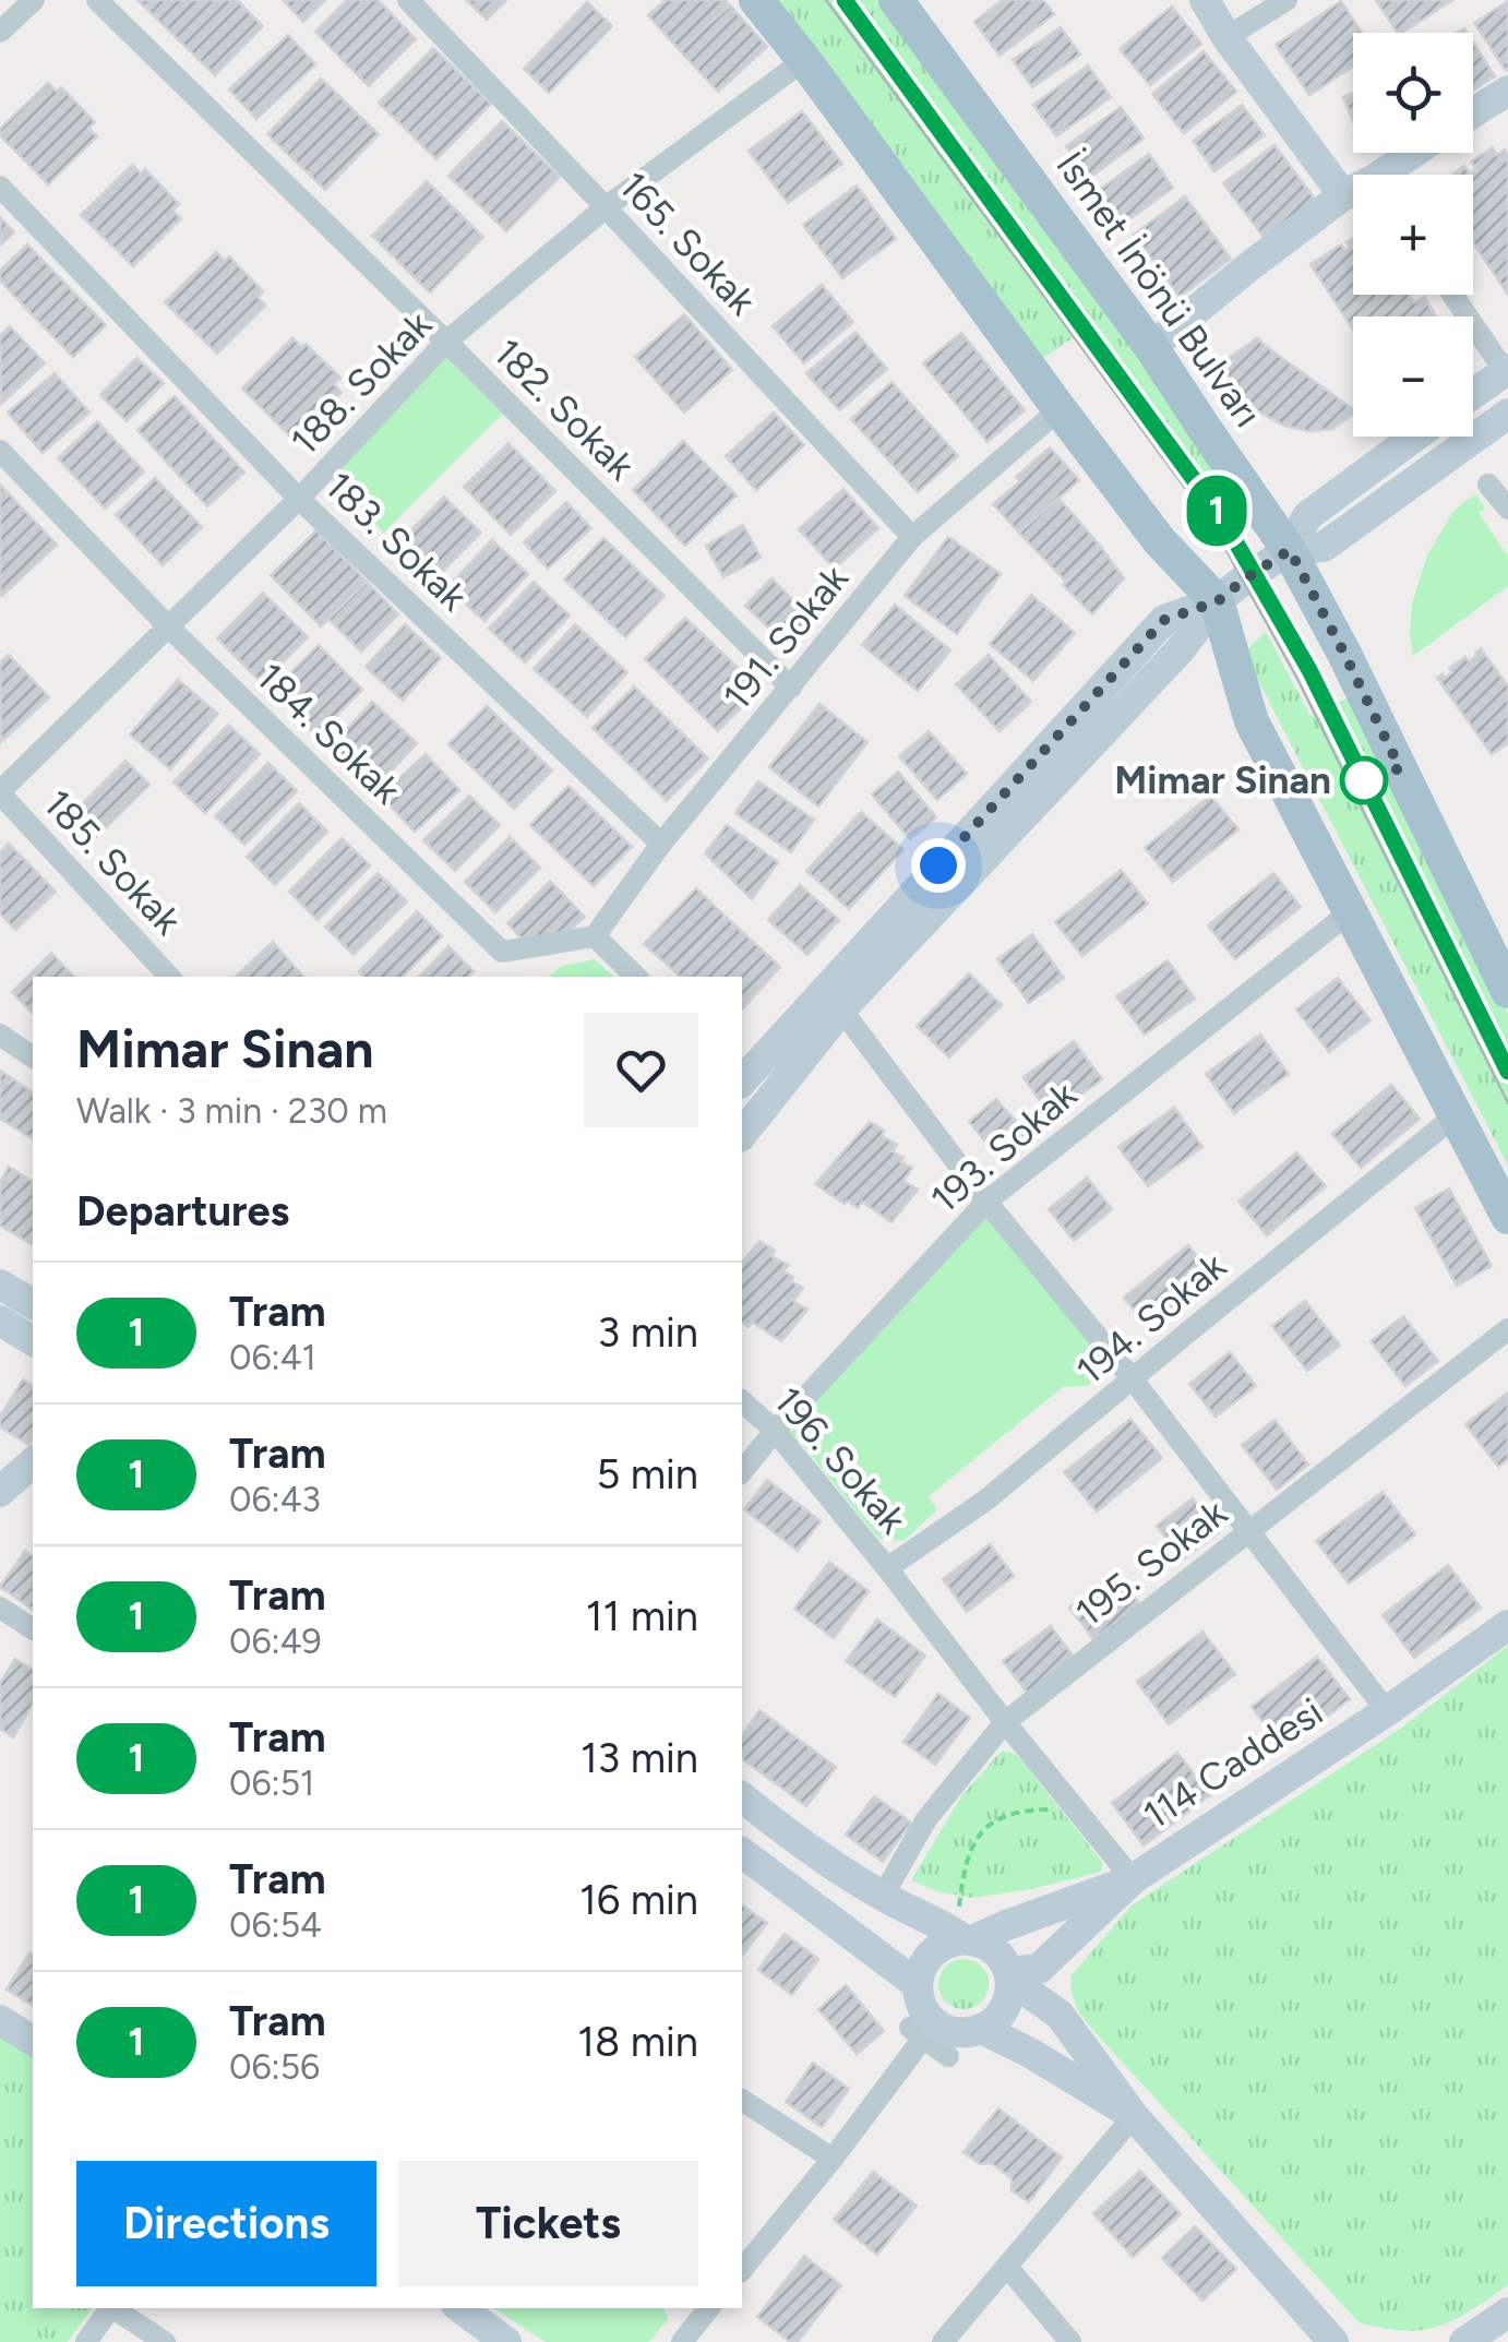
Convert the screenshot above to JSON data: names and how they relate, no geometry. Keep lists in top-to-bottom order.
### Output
{
  "streets": {
    "main road": ["İsmet İnönü Bulvarı", "114 Caddesi"],
    "street": [
      "165. Sokak",
      "188. Sokak",
      "182. Sokak",
      "183. Sokak",
      "191. Sokak",
      "184. Sokak",
      "185. Sokak",
      "193. Sokak",
      "194. Sokak",
      "196. Sokak",
      "195. Sokak"
    ]
  },
  "crossings": [
    ["165. Sokak", "188. Sokak"],
    ["165. Sokak", "191. Sokak"],
    ["188. Sokak", "182. Sokak"],
    ["188. Sokak", "183. Sokak"],
    ["188. Sokak", "184. Sokak"],
    ["188. Sokak", "185. Sokak"],
    ["182. Sokak", "191. Sokak"],
    ["183. Sokak", "191. Sokak"],
    ["191. Sokak", "184. Sokak"],
    ["193. Sokak", "196. Sokak"],
    ["194. Sokak", "196. Sokak"],
    ["196. Sokak", "195. Sokak"],
    ["196. Sokak", "114 Caddesi"]
  ],
  "places": ["Mimar Sinan"],
  "lines": ["tram line 1"],
  "page": {
    "on_map": "1",
    "map_buttons": ["+", "−"],
    "heading": [
      ["Mimar Sinan", "Walk · 3 min · 230 m"],
      "Departures"
    ],
    "list": [
      {
        "mark": "1",
        "name": "Tram",
        "note": "06:41",
        "value": "3 min"
      },
      {
        "mark": "1",
        "name": "Tram",
        "note": "06:43",
        "value": "5 min"
      },
      {
        "mark": "1",
        "name": "Tram",
        "note": "06:49",
        "value": "11 min"
      },
      {
        "mark": "1",
        "name": "Tram",
        "note": "06:51",
        "value": "13 min"
      },
      {
        "mark": "1",
        "name": "Tram",
        "note": "06:54",
        "value": "16 min"
      },
      {
        "mark": "1",
        "name": "Tram",
        "note": "06:56",
        "value": "18 min"
      }
    ],
    "buttons": ["Directions", "Tickets"]
  }
}
